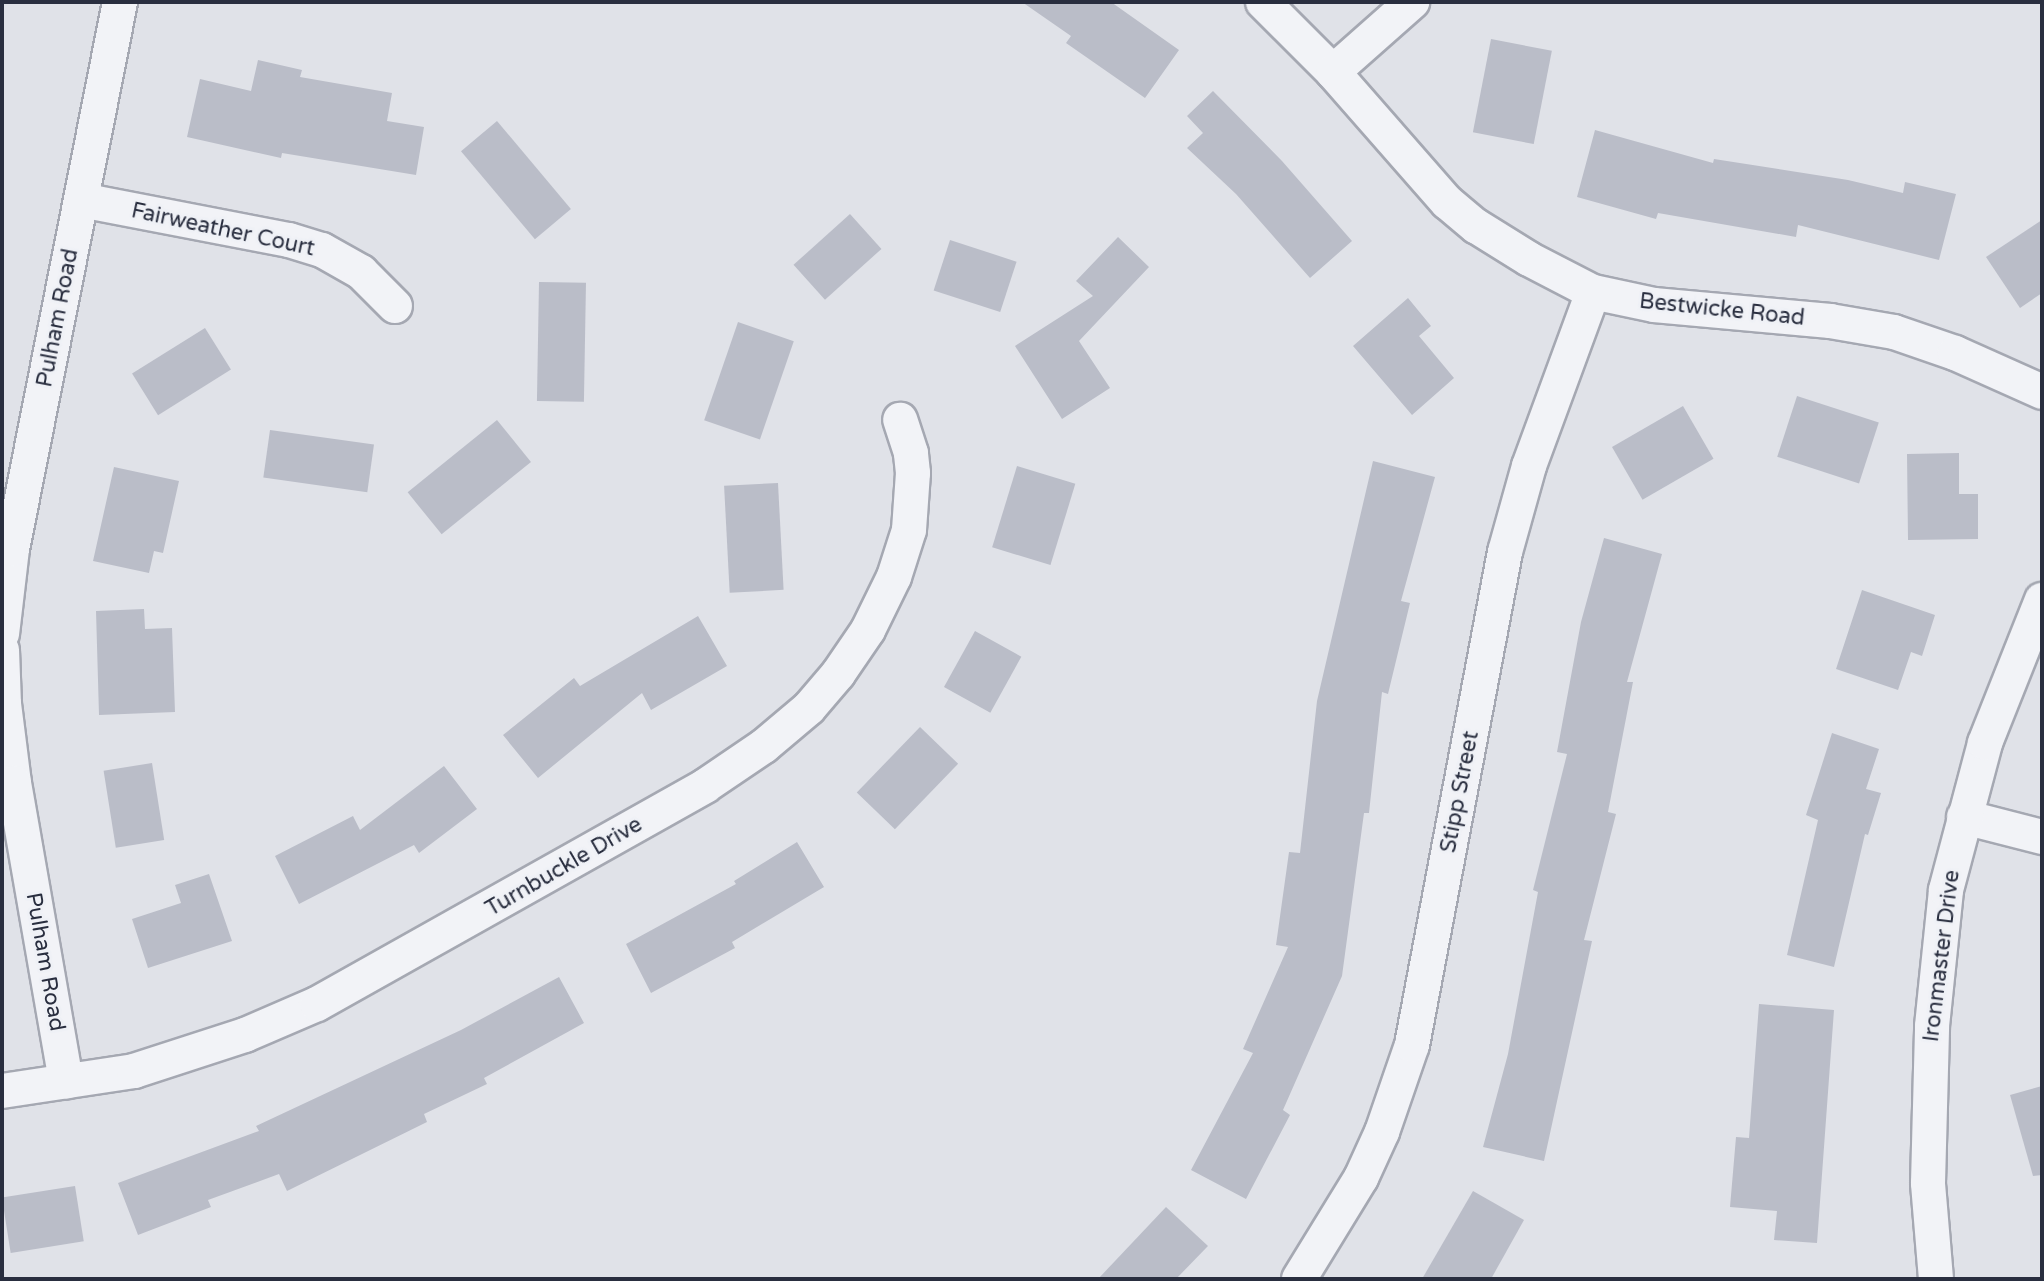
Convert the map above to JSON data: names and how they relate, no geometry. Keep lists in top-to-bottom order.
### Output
{
  "streets": {
    "street": [
      "Fairweather Court",
      "Bestwicke Road",
      "Pulham Road",
      "Stipp Street",
      "Turnbuckle Drive",
      "Ironmaster Drive"
    ]
  },
  "crossings": [
    ["Fairweather Court", "Pulham Road"],
    ["Bestwicke Road", "Stipp Street"],
    ["Pulham Road", "Turnbuckle Drive"]
  ]
}
